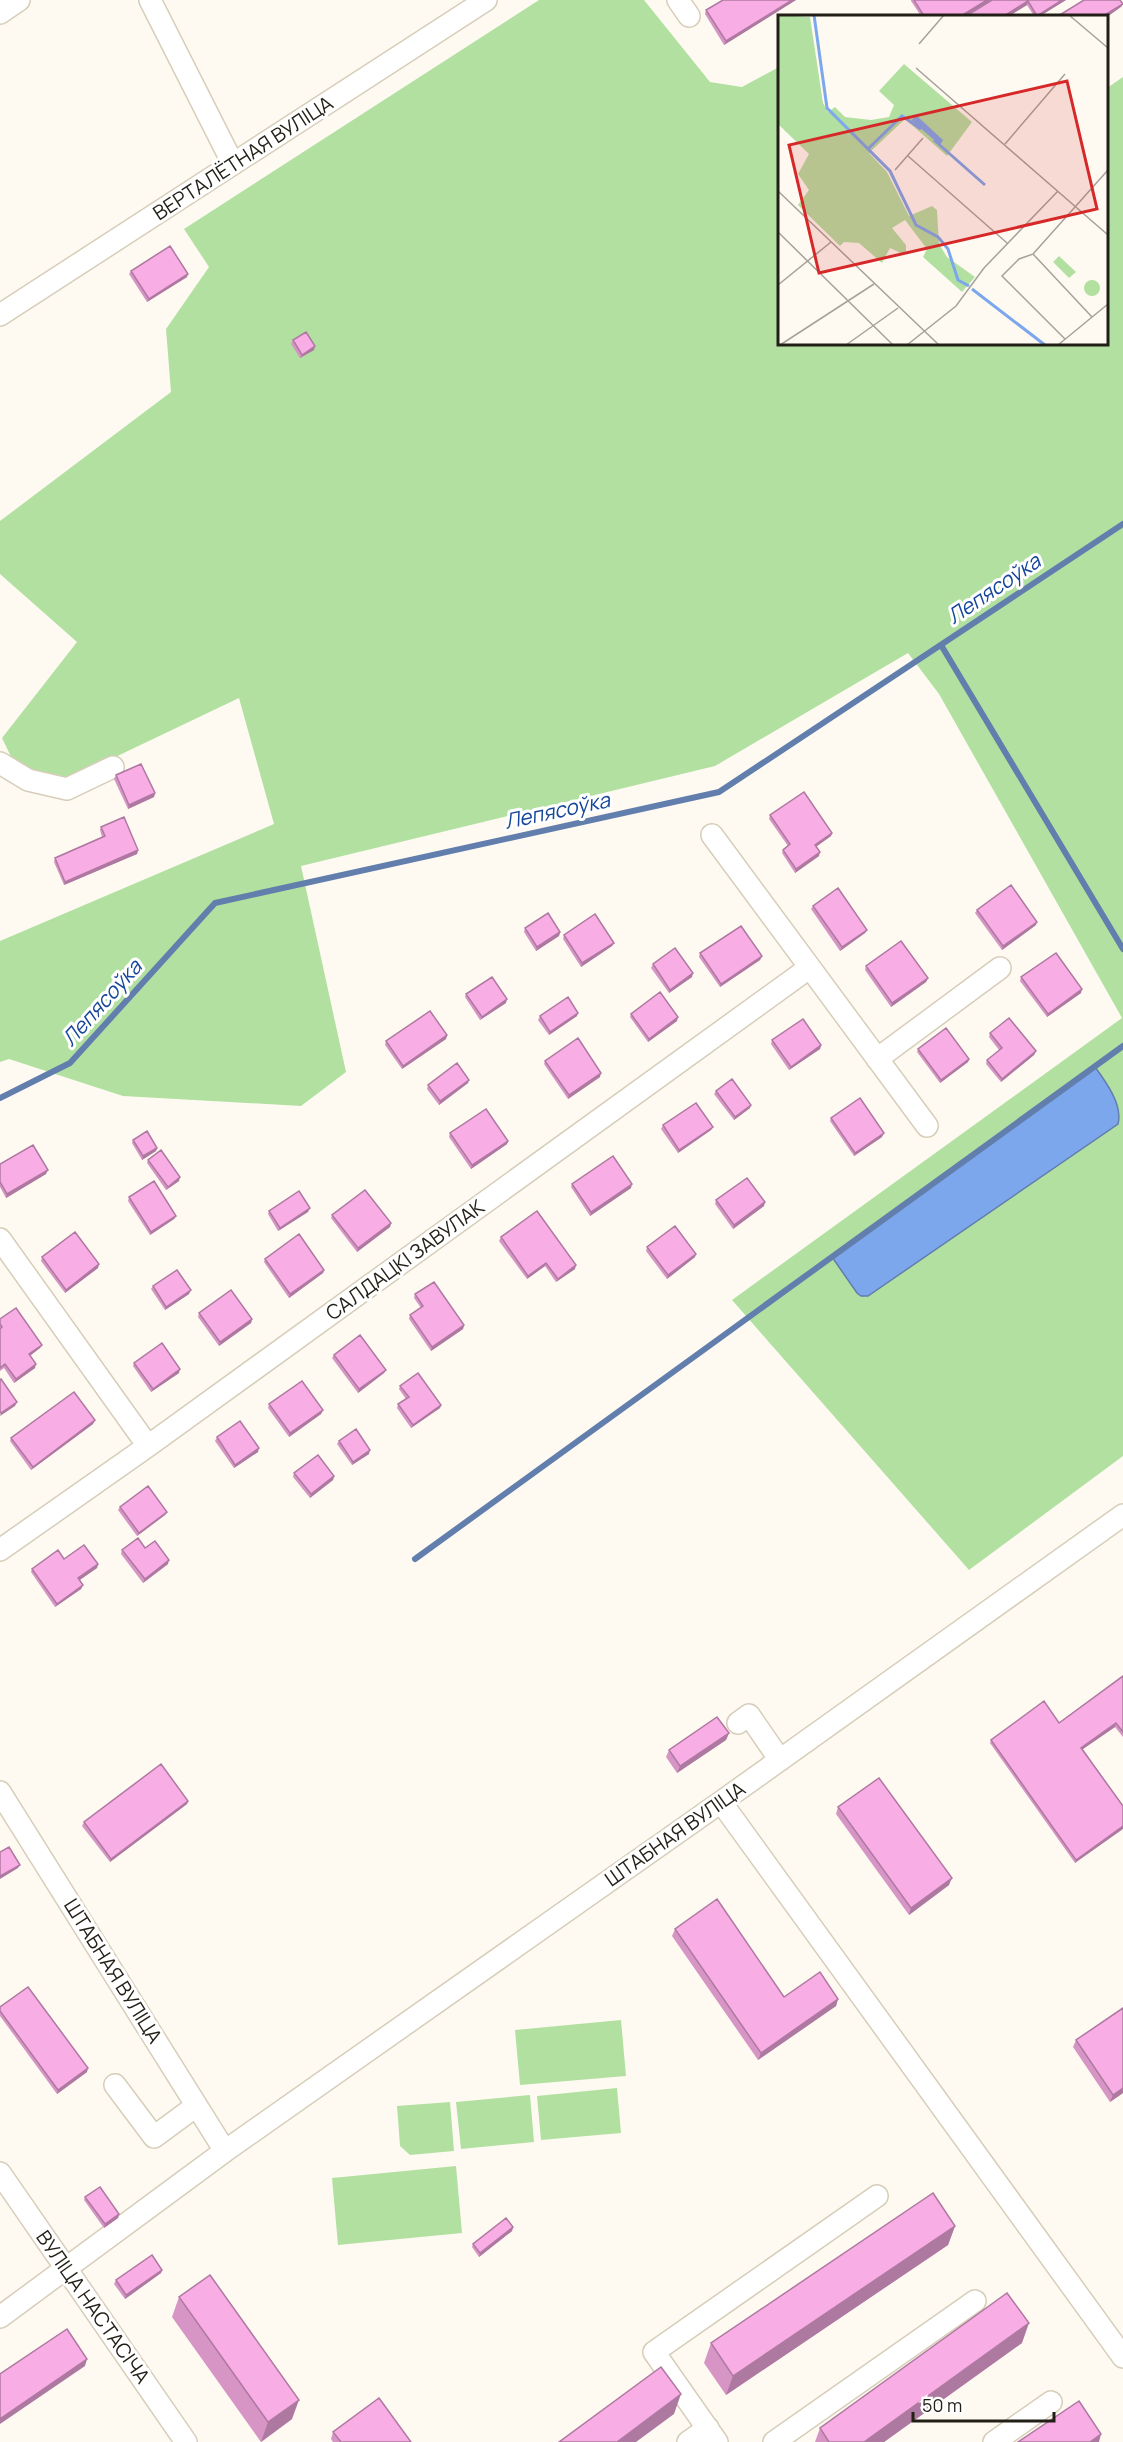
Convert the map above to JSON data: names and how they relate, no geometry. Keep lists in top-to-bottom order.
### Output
{
  "streets": {
    "street": [
      "ВЕРТАЛЁТНАЯ ВУЛІЦА",
      "САЛДАЦКІ ЗАВУЛАК",
      "ШТАБНАЯ ВУЛІЦА",
      "ВУЛІЦА НАСТАСІЧА"
    ]
  },
  "crossings": [
    ["ШТАБНАЯ ВУЛІЦА", "ВУЛІЦА НАСТАСІЧА"]
  ],
  "water": ["Лепясоўка"],
  "scale_bar": "50 m"
}
